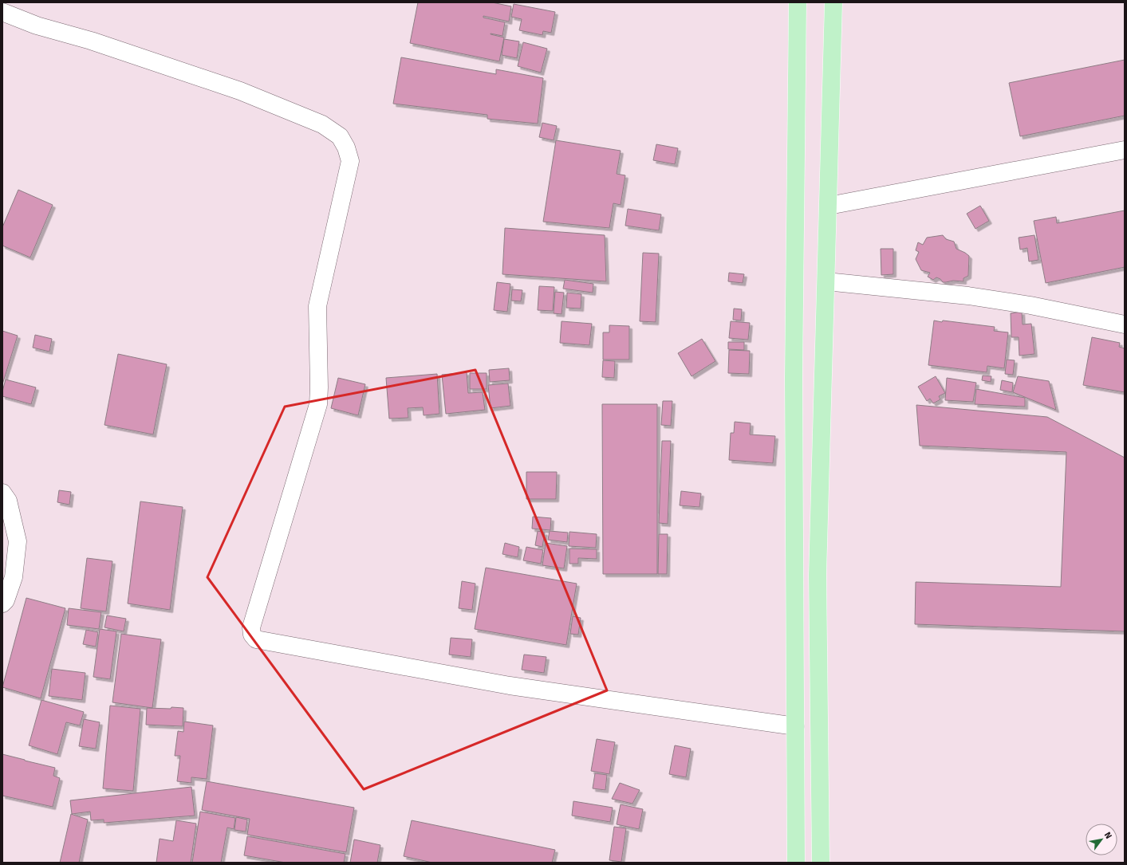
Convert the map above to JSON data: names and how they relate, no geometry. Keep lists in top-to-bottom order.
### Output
{
  "north": "top right"
}
